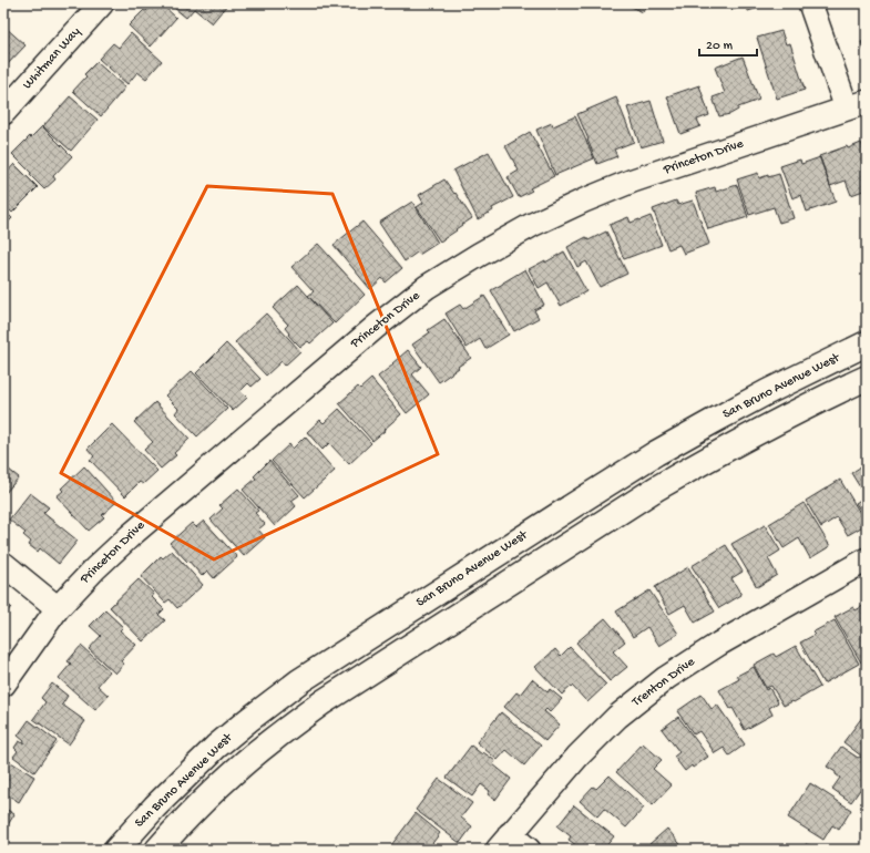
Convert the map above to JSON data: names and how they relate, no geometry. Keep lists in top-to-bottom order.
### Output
{
  "streets": {
    "main road": ["San Bruno Avenue West"],
    "street": ["Whitman Way", "Princeton Drive", "Trenton Drive"]
  },
  "scale_bar": "20 m"
}
